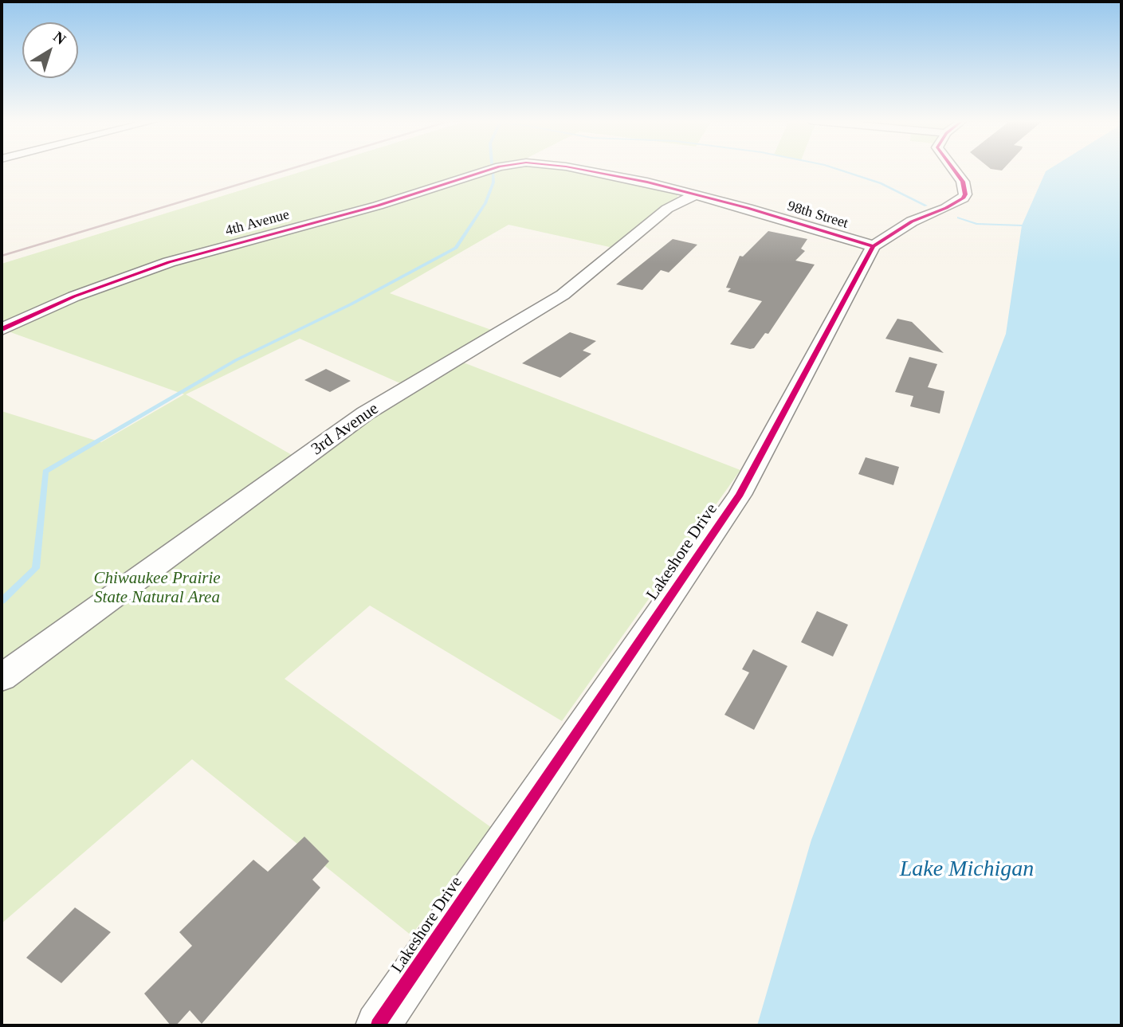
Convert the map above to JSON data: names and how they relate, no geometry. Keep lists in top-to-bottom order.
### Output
{
  "streets": {
    "street": [
      "98th Street",
      "4th Avenue",
      "3rd Avenue",
      "Lakeshore Drive"
    ]
  },
  "crossings": [
    ["98th Street", "3rd Avenue"],
    ["98th Street", "Lakeshore Drive"]
  ],
  "water": ["Lake Michigan"],
  "parks": ["Chiwaukee Prairie State Natural Area"],
  "north": "top right"
}
